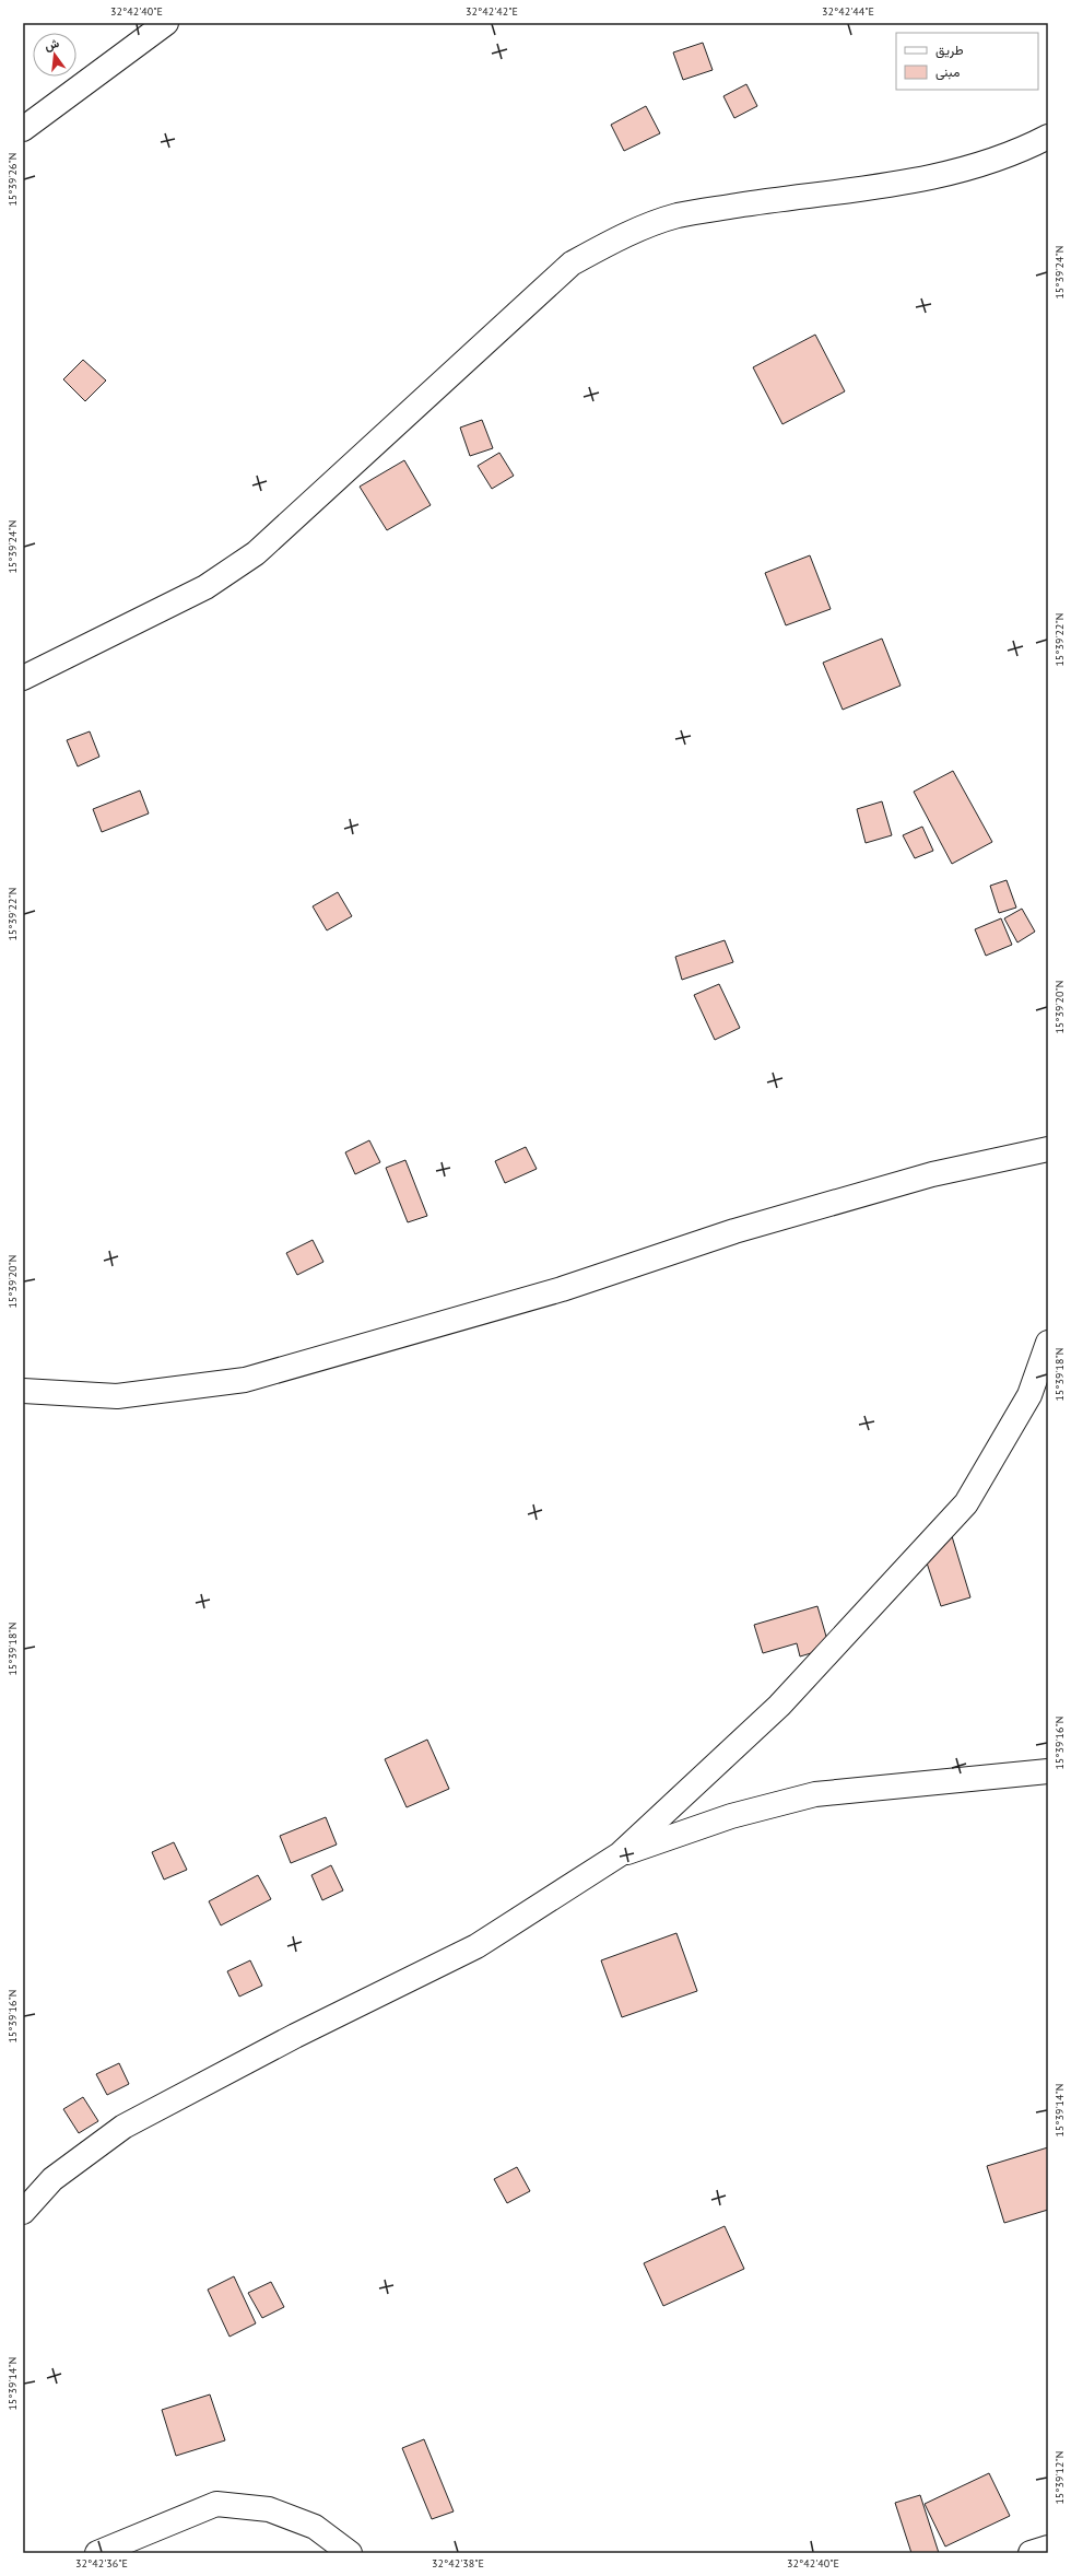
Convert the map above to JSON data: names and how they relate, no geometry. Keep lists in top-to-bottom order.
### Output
{
  "legend": ["طريق", "مبنى"],
  "north": "top",
  "coordinates": [
    "32°42'40\"E",
    "32°42'42\"E",
    "32°42'44\"E",
    "15°39'26\"N",
    "15°39'24\"N",
    "15°39'22\"N",
    "15°39'20\"N",
    "15°39'18\"N",
    "15°39'16\"N",
    "15°39'14\"N",
    "15°39'12\"N",
    "32°42'36\"E",
    "32°42'38\"E"
  ]
}
